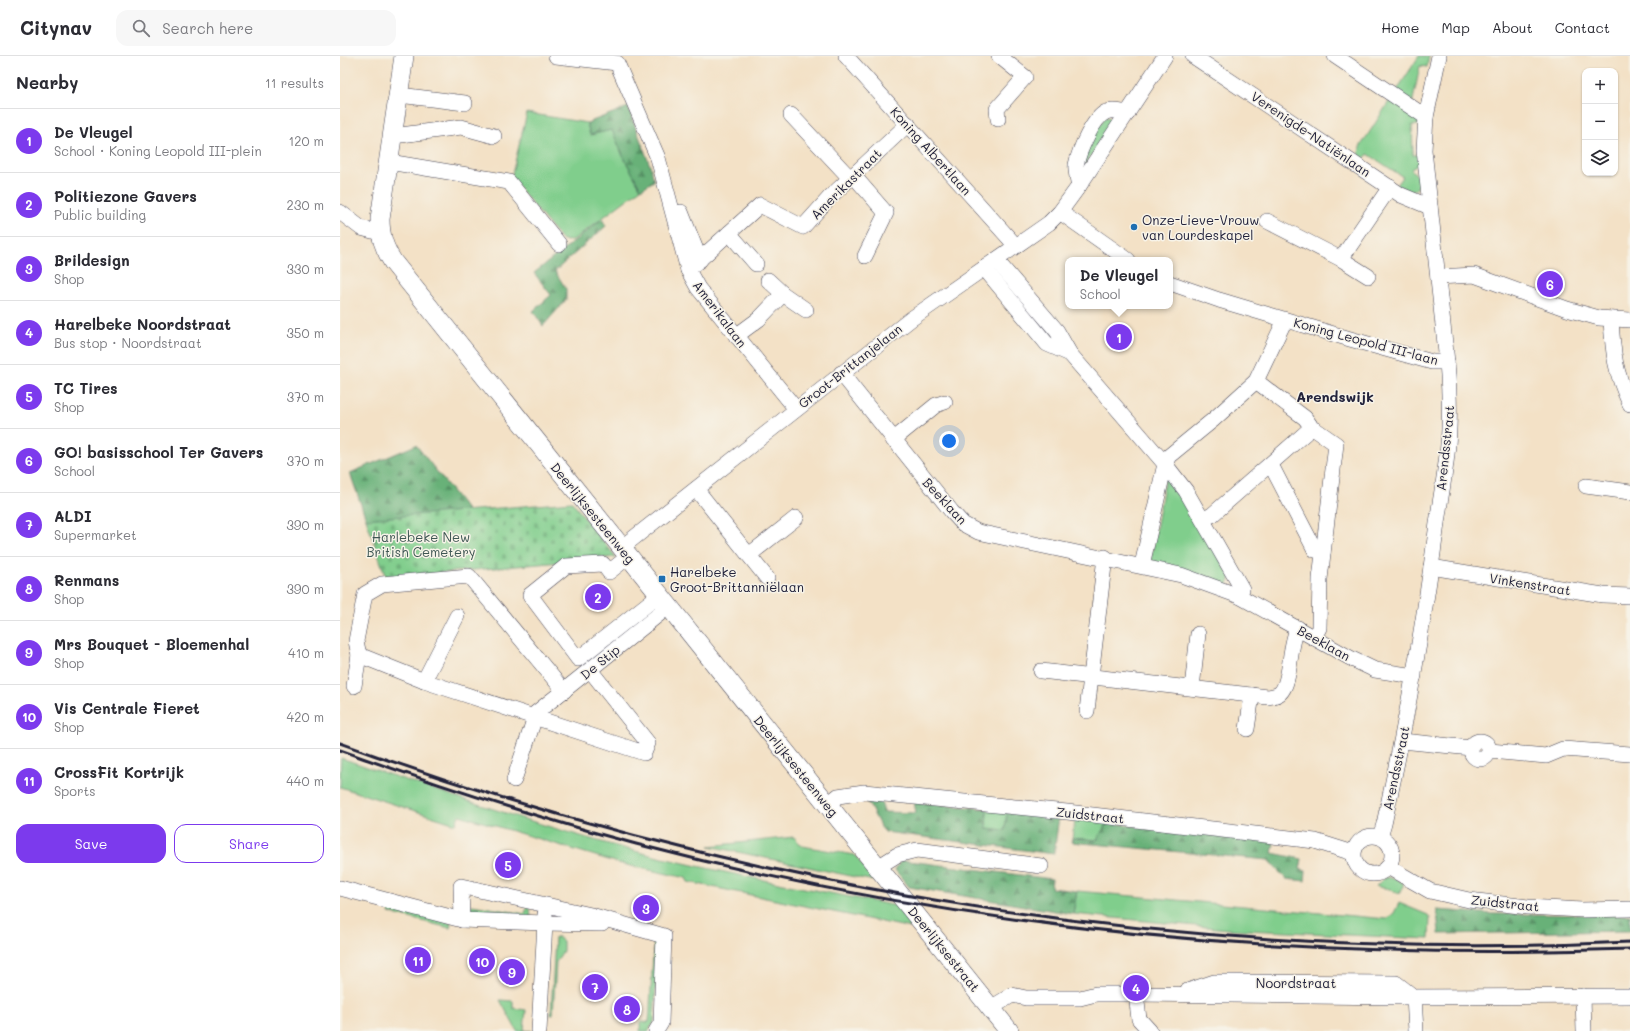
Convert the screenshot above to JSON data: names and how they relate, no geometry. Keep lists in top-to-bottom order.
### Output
{
  "streets": {
    "main road": ["Deerlijksesteenweg", "Deerlijksestraat"],
    "street": [
      "Verenigde-Natiënlaan",
      "Koning Albertlaan",
      "Amerikastraat",
      "Amerikalaan",
      "Koning Leopold III-laan",
      "Groot-Brittanjelaan",
      "Arendsstraat",
      "Beeklaan",
      "Vinkenstraat",
      "De Stip",
      "Zuidstraat",
      "Noordstraat"
    ]
  },
  "crossings": [
    ["Verenigde-Natiënlaan", "Arendsstraat"],
    ["Koning Albertlaan", "Amerikastraat"],
    ["Koning Albertlaan", "Groot-Brittanjelaan"],
    ["Amerikastraat", "Amerikalaan"],
    ["Amerikalaan", "Groot-Brittanjelaan"],
    ["Koning Leopold III-laan", "Arendsstraat"],
    ["Groot-Brittanjelaan", "Beeklaan"],
    ["Groot-Brittanjelaan", "Deerlijksesteenweg"],
    ["Groot-Brittanjelaan", "De Stip"],
    ["Arendsstraat", "Beeklaan"],
    ["Arendsstraat", "Vinkenstraat"],
    ["Arendsstraat", "Zuidstraat"],
    ["Deerlijksesteenweg", "De Stip"],
    ["Deerlijksesteenweg", "Zuidstraat"],
    ["Deerlijksesteenweg", "Deerlijksestraat"],
    ["Deerlijksestraat", "Noordstraat"]
  ],
  "districts": ["Arendswijk"],
  "parks": ["Harlebeke New British Cemetery"],
  "places": {
    "other": ["Onze-Lieve-Vrouw van Lourdeskapel"],
    "transit": ["Harelbeke Groot-Brittanniëlaan"]
  },
  "page": {
    "header": "Citynav",
    "search": "Search here",
    "nav": [
      "Home",
      "Map",
      "About",
      "Contact"
    ],
    "heading": ["Nearby", "11 results"],
    "map_buttons": ["+", "−"],
    "list": [
      {
        "mark": "1",
        "name": "De Vleugel",
        "note": "School · Koning Leopold III-plein",
        "value": "120 m"
      },
      {
        "mark": "2",
        "name": "Politiezone Gavers",
        "note": "Public building",
        "value": "230 m"
      },
      {
        "mark": "3",
        "name": "Brildesign",
        "note": "Shop",
        "value": "330 m"
      },
      {
        "mark": "4",
        "name": "Harelbeke Noordstraat",
        "note": "Bus stop · Noordstraat",
        "value": "350 m"
      },
      {
        "mark": "5",
        "name": "TC Tires",
        "note": "Shop",
        "value": "370 m"
      },
      {
        "mark": "6",
        "name": "GO! basisschool Ter Gavers",
        "note": "School",
        "value": "370 m"
      },
      {
        "mark": "7",
        "name": "ALDI",
        "note": "Supermarket",
        "value": "390 m"
      },
      {
        "mark": "8",
        "name": "Renmans",
        "note": "Shop",
        "value": "390 m"
      },
      {
        "mark": "9",
        "name": "Mrs Bouquet - Bloemenhal",
        "note": "Shop",
        "value": "410 m"
      },
      {
        "mark": "10",
        "name": "Vis Centrale Fieret",
        "note": "Shop",
        "value": "420 m"
      },
      {
        "mark": "11",
        "name": "CrossFit Kortrijk",
        "note": "Sports",
        "value": "440 m"
      }
    ],
    "popup": ["De Vleugel", "School"],
    "pins": [
      "6",
      "1",
      "2",
      "5",
      "3",
      "11",
      "10",
      "9",
      "7",
      "4",
      "8"
    ],
    "buttons": ["Save", "Share"]
  }
}
